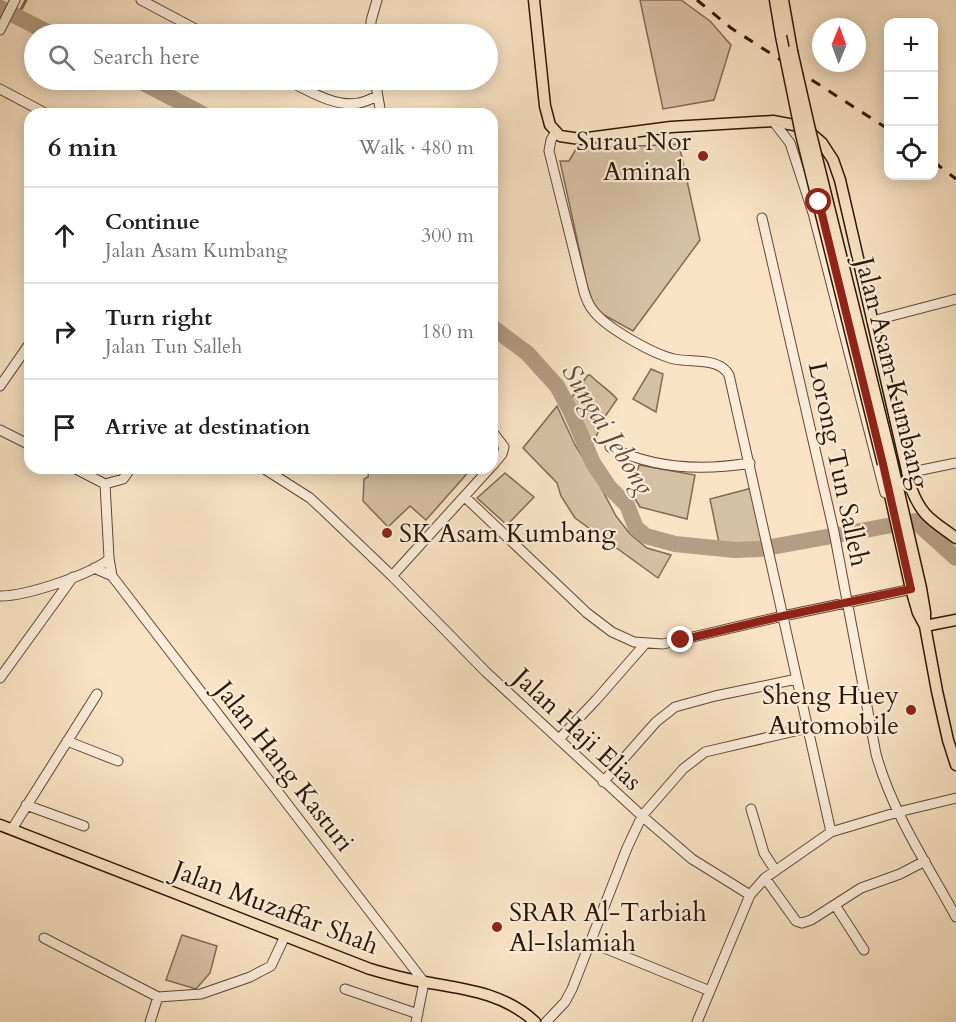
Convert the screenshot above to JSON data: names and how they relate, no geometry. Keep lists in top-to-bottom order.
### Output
{
  "streets": {
    "main road": ["Jalan Asam Kumbang", "Jalan Muzaffar Shah"],
    "street": ["Lorong Tun Salleh", "Jalan Haji Elias", "Jalan Hang Kasturi"]
  },
  "crossings": [
    ["Jalan Hang Kasturi", "Jalan Muzaffar Shah"]
  ],
  "water": ["Sungai Jebong"],
  "places": [
    "Surau Nor Aminah",
    "SK Asam Kumbang",
    "Sheng Huey Automobile",
    "SRAR Al-Tarbiah Al-Islamiah"
  ],
  "north": "top",
  "page": {
    "map_buttons": ["+", "−"],
    "search": "Search here",
    "heading": ["6 min", "Walk · 480 m"],
    "list": [
      ["Continue", "Jalan Asam Kumbang", "300 m"],
      ["Turn right", "Jalan Tun Salleh", "180 m"],
      "Arrive at destination"
    ]
  }
}
